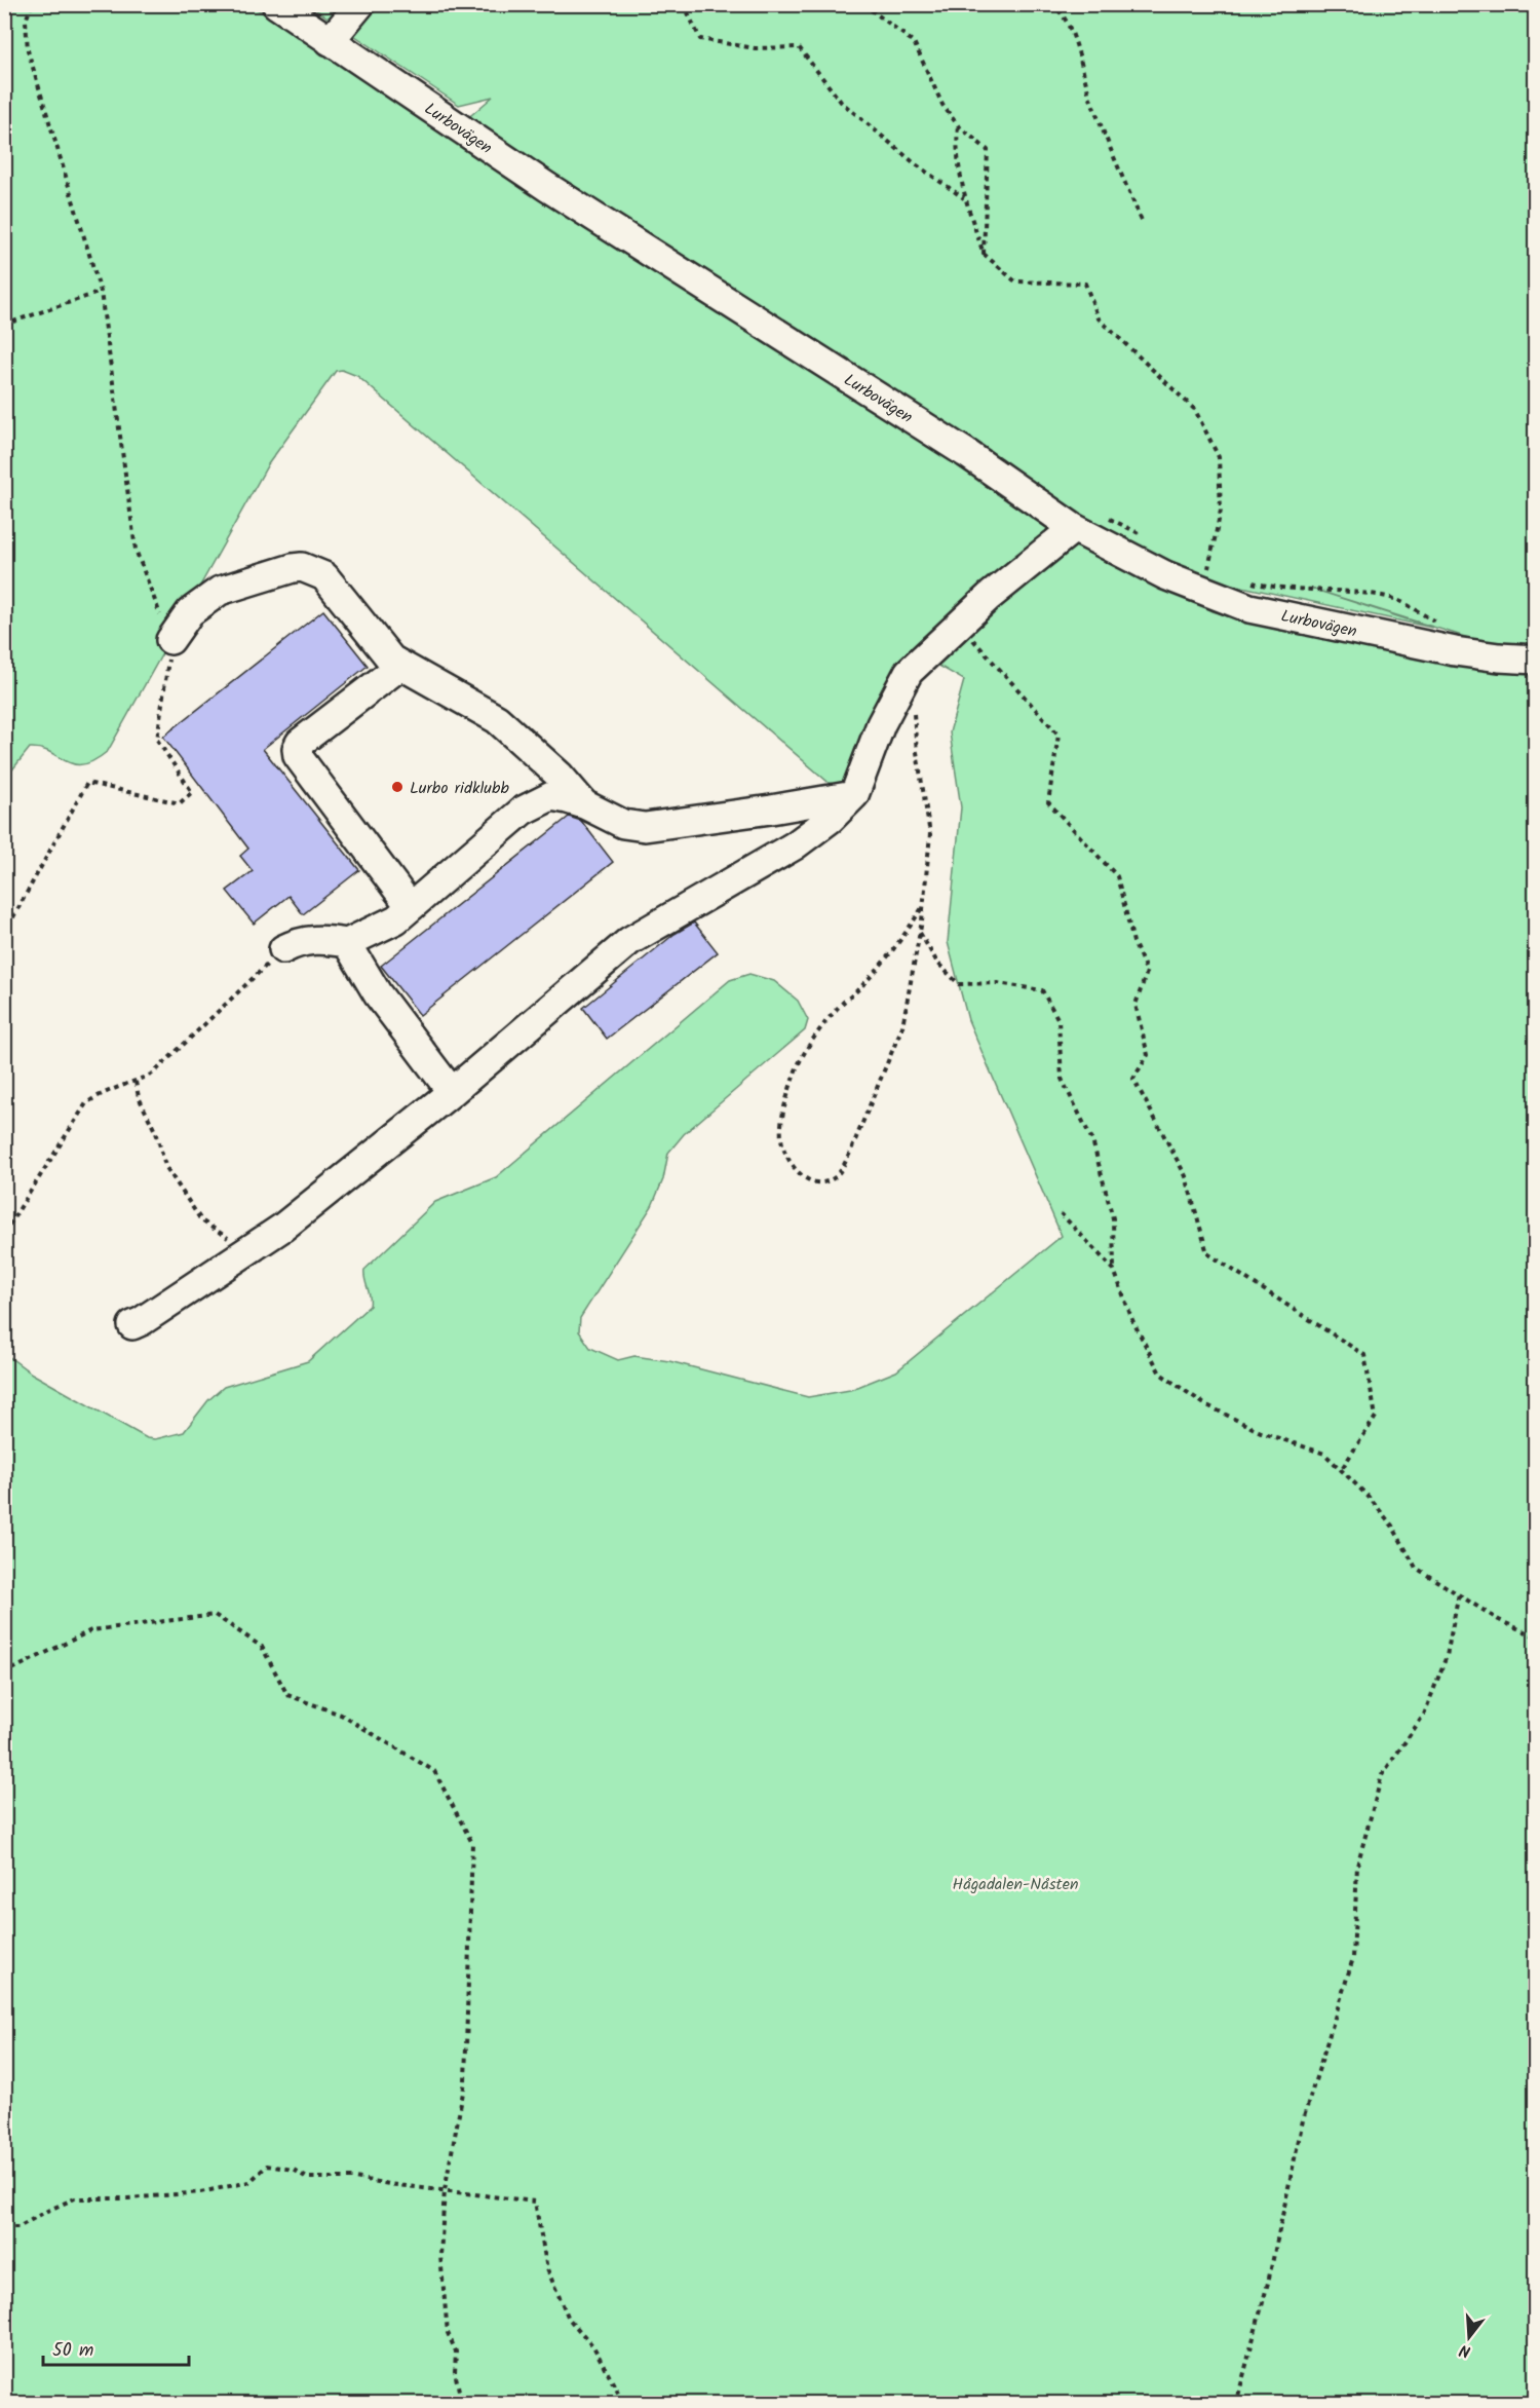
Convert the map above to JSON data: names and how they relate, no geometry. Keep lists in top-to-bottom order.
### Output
{
  "streets": {
    "street": ["Lurbovägen"]
  },
  "parks": ["Hågadalen-Nåsten"],
  "places": ["Lurbo ridklubb"],
  "scale_bar": "50 m",
  "north": "bottom"
}
